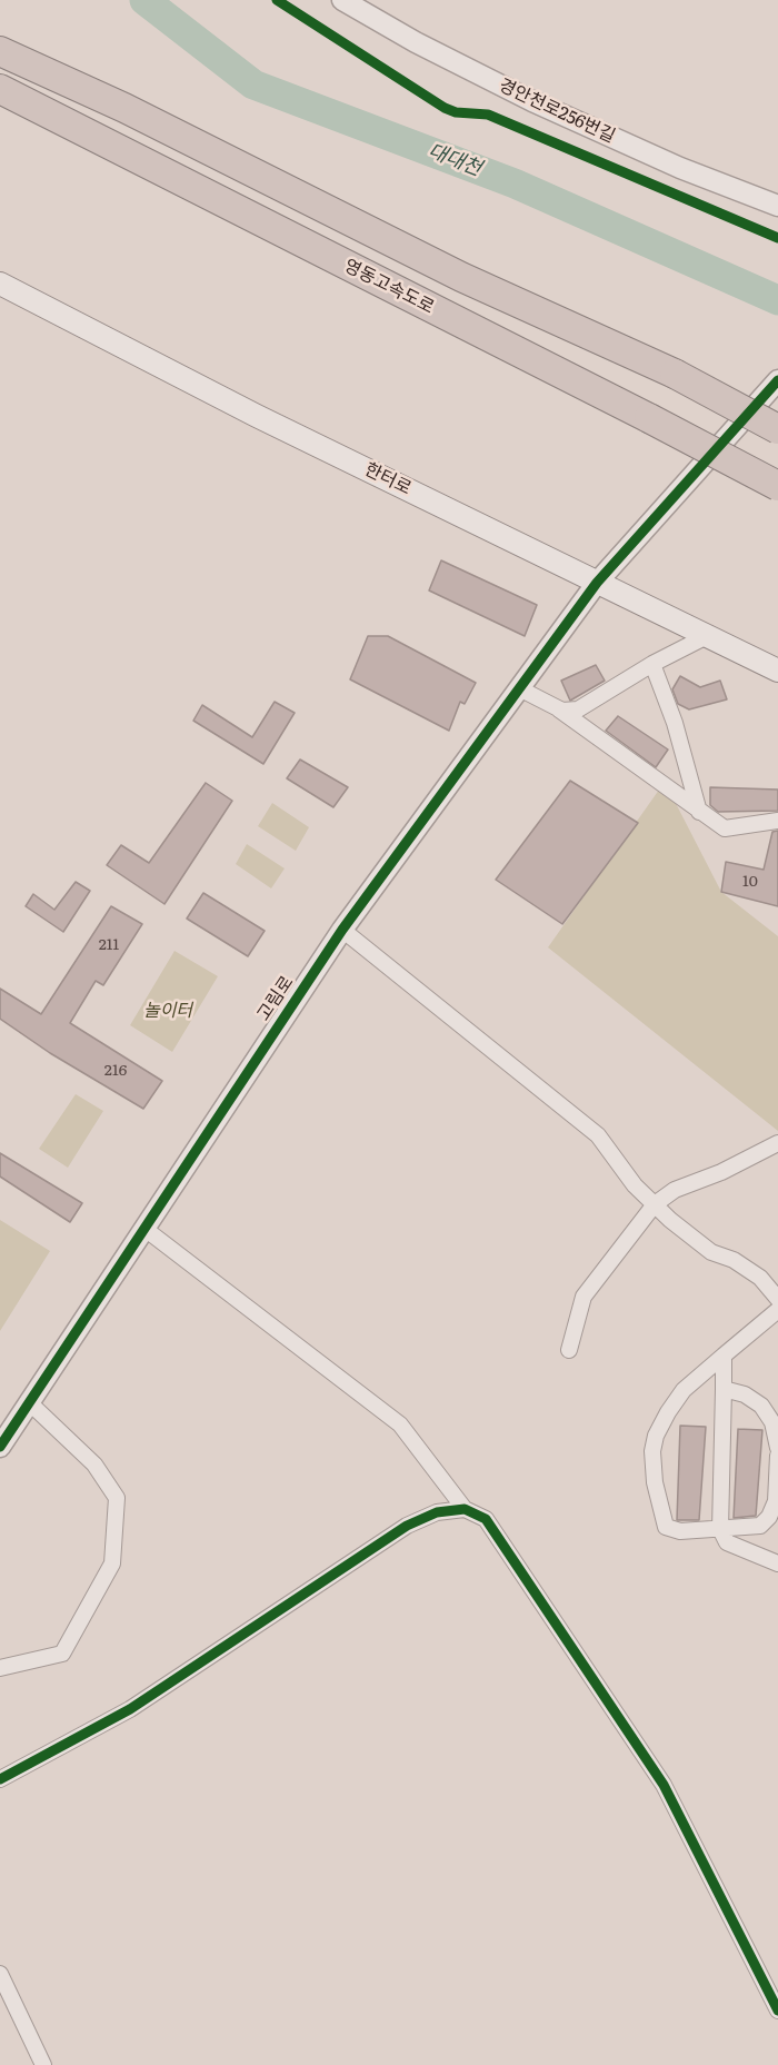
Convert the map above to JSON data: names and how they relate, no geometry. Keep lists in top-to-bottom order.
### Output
{
  "streets": {
    "highway": ["영동고속도로"],
    "main road": ["한터로"],
    "street": ["경안천로256번길", "고림로"]
  },
  "crossings": [
    ["한터로", "고림로"]
  ],
  "water": ["대대천"],
  "parks": ["놀이터"],
  "house_numbers": ["10", "211", "216"]
}
